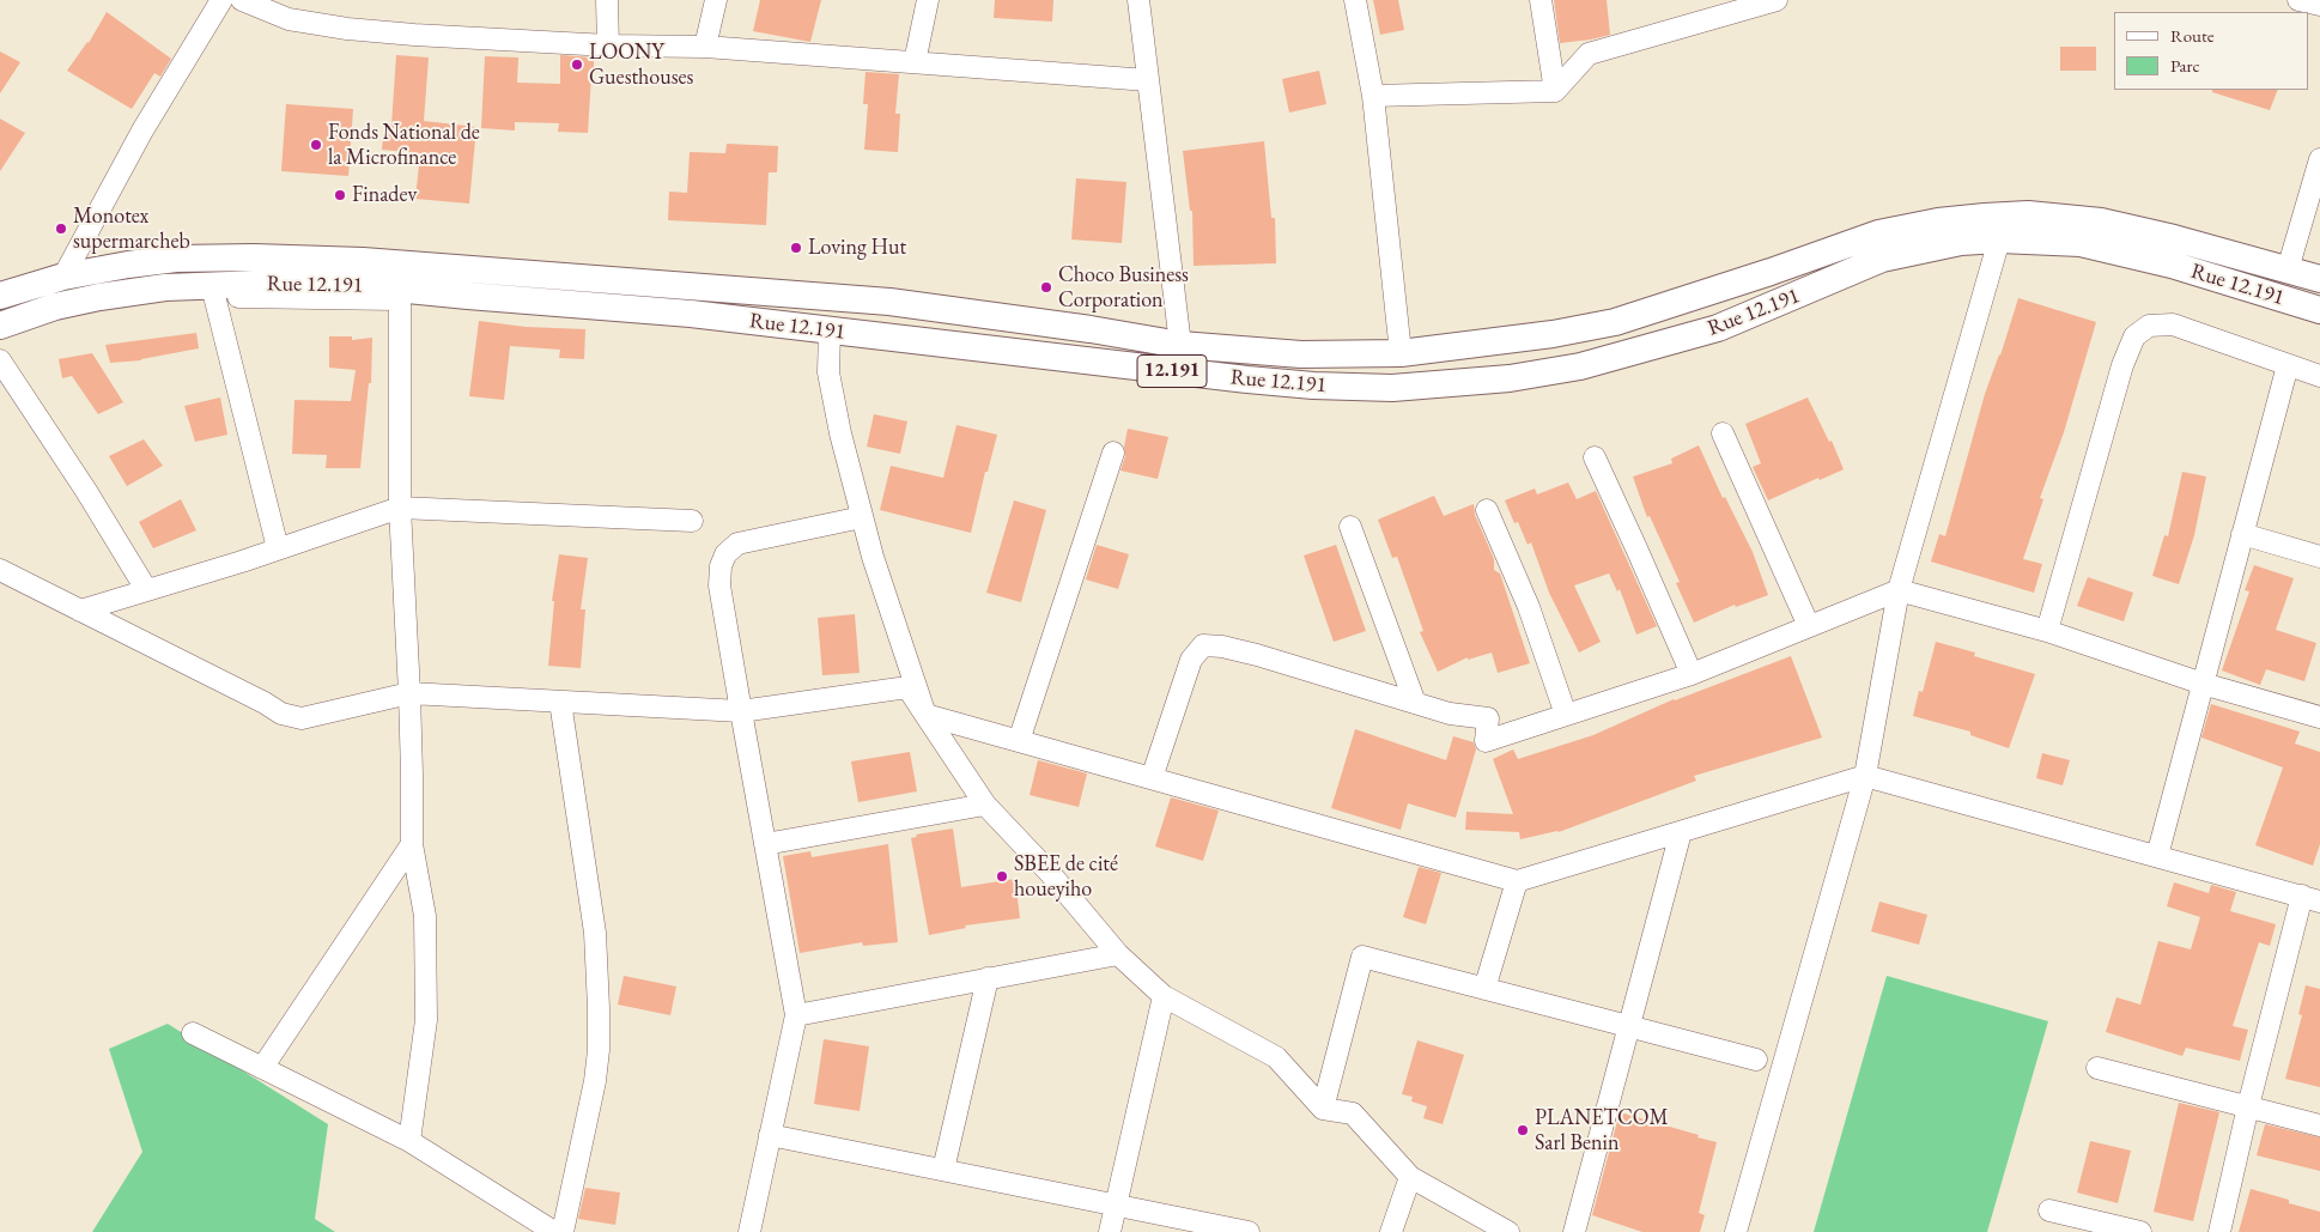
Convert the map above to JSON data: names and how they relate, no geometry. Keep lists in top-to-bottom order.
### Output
{
  "streets": {
    "main road": ["Rue 12.191", "12.191"]
  },
  "places": [
    "LOONY Guesthouses",
    "Fonds National de la Microfinance",
    "Finadev",
    "Monotex supermarcheb",
    "Loving Hut",
    "Choco Business Corporation",
    "SBEE de cité houeyiho",
    "PLANETCOM Sarl Benin"
  ],
  "legend": ["Route", "Parc"]
}
